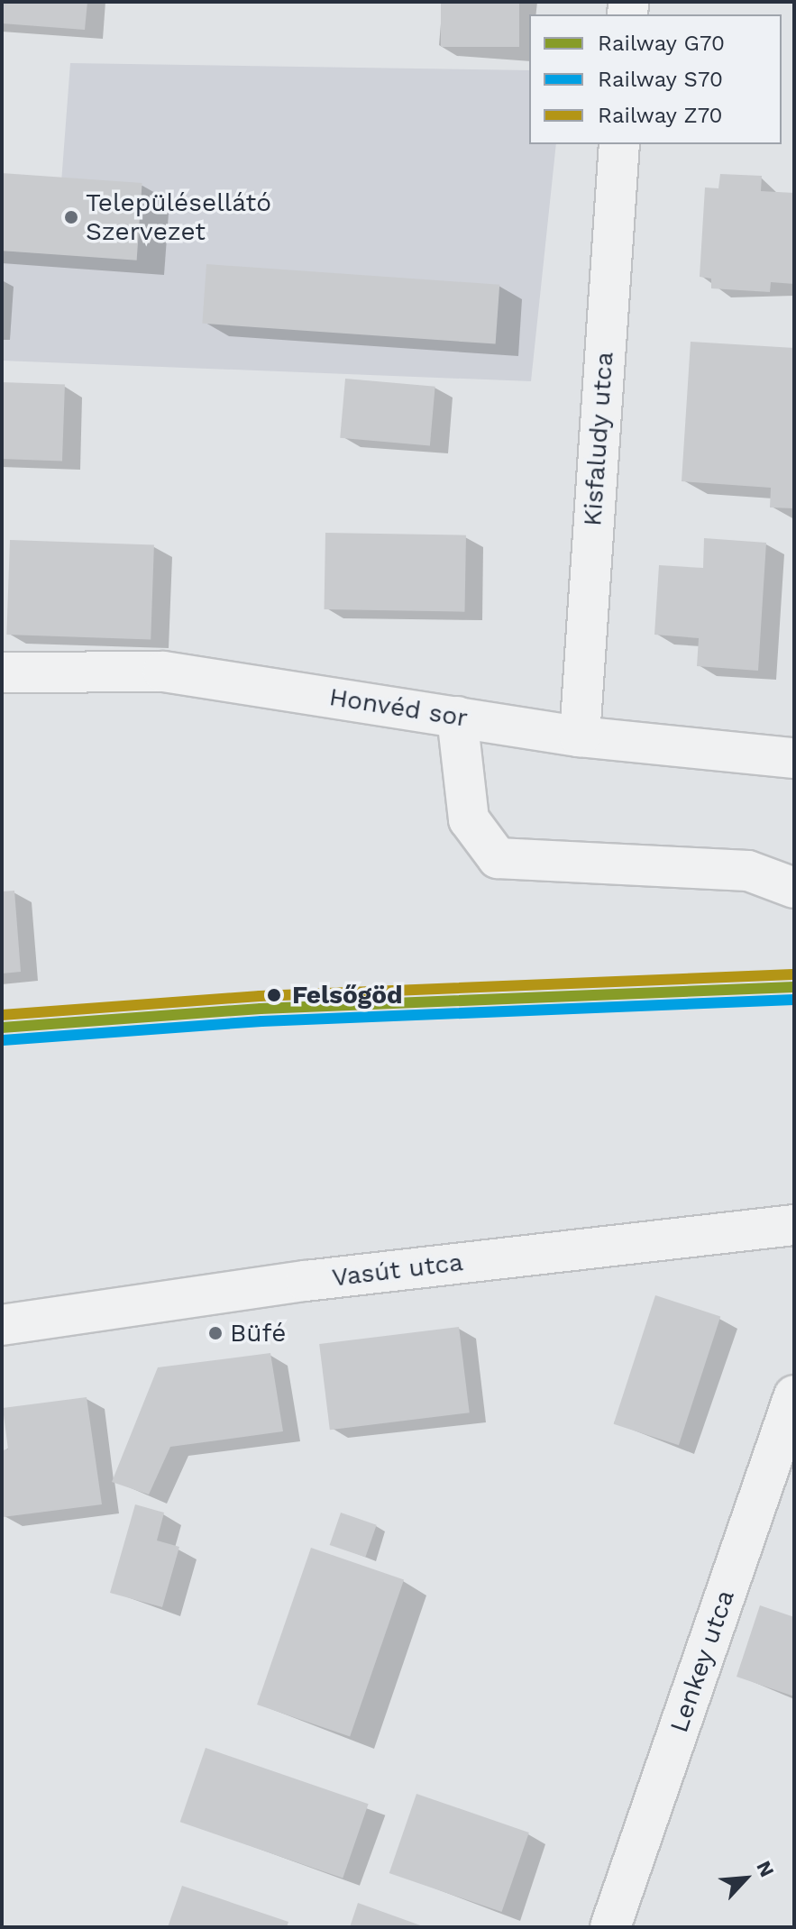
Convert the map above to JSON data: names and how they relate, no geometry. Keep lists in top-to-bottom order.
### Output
{
  "streets": {
    "street": [
      "Kisfaludy utca",
      "Honvéd sor",
      "Vasút utca",
      "Lenkey utca"
    ]
  },
  "crossings": [
    ["Kisfaludy utca", "Honvéd sor"]
  ],
  "places": ["Településellátó Szervezet", "Felsőgöd", "Büfé"],
  "lines": ["rail line Z70", "rail line G70", "rail line S70"],
  "legend": ["Railway G70", "Railway S70", "Railway Z70"],
  "north": "top right"
}
